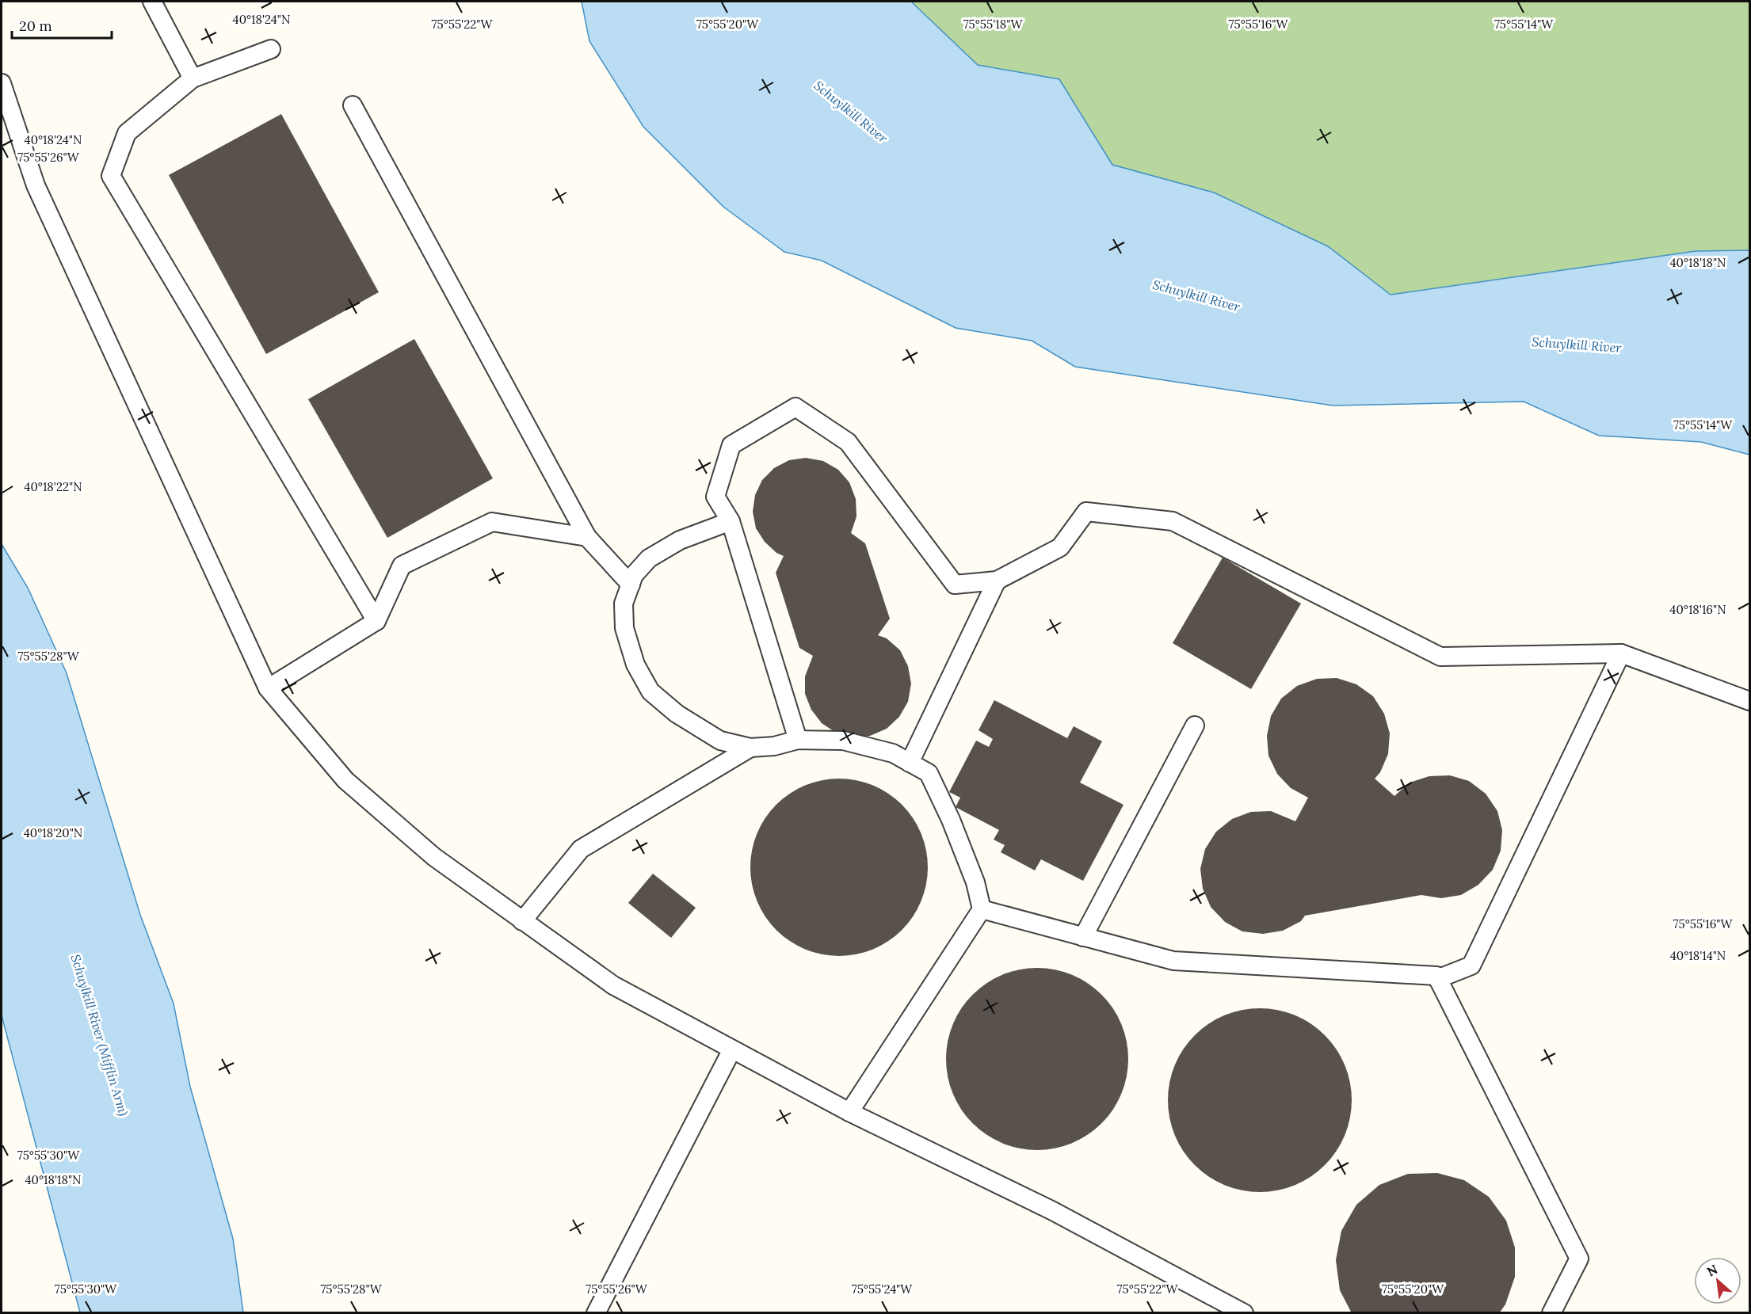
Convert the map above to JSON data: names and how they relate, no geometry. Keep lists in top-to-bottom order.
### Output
{
  "water": ["Schuylkill River", "Schuylkill River (Mifflin Arm)"],
  "scale_bar": "20 m",
  "north": "top left",
  "coordinates": [
    "40°18'24\"N",
    "75°55'22\"W",
    "75°55'20\"W",
    "75°55'16\"W",
    "75°55'14\"W",
    "75°55'18\"W",
    "75°55'26\"W",
    "40°18'18\"N",
    "40°18'22\"N",
    "40°18'16\"N",
    "75°55'28\"W",
    "40°18'20\"N",
    "40°18'14\"N",
    "75°55'30\"W",
    "75°55'24\"W"
  ]
}
